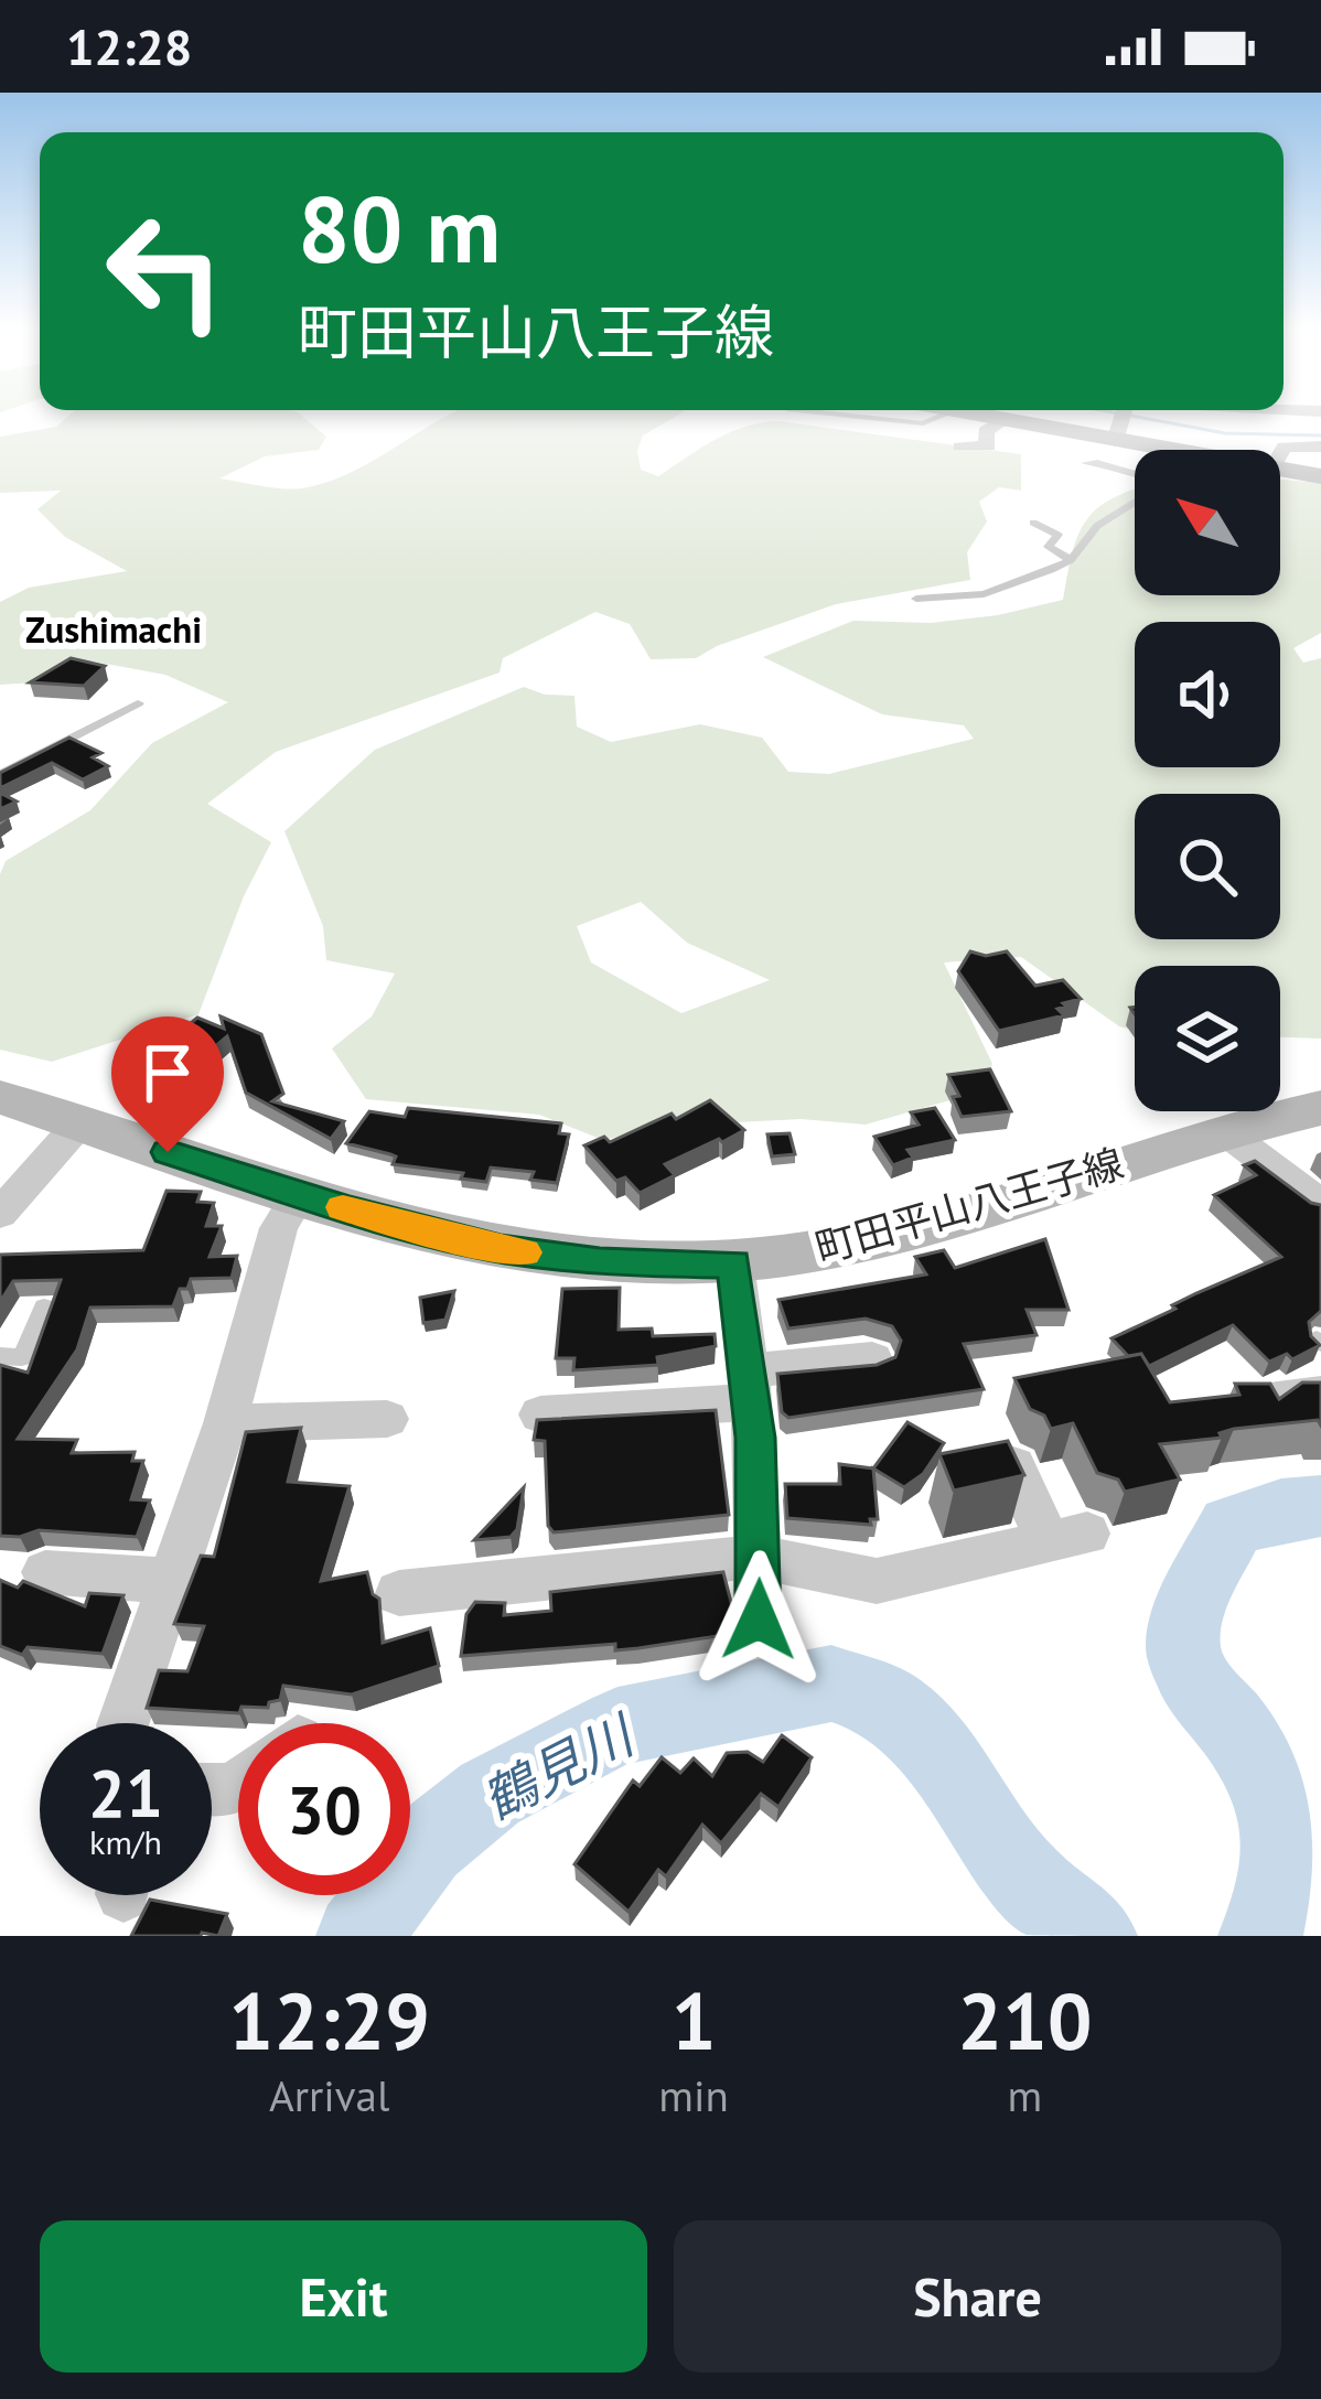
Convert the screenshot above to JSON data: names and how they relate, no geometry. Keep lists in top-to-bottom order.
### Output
{
  "streets": {
    "main road": ["町田平山八王子線"]
  },
  "districts": ["Zushimachi"],
  "water": ["鶴見川"],
  "north": "top left",
  "page": {
    "status": "12:28",
    "turn": ["80 m", "町田平山八王子線"],
    "speed": "21 km/h",
    "limit": "30",
    "eta": [
      "12:29",
      "Arrival",
      "1",
      "min",
      "210",
      "m"
    ],
    "buttons": ["Exit", "Share"]
  }
}
